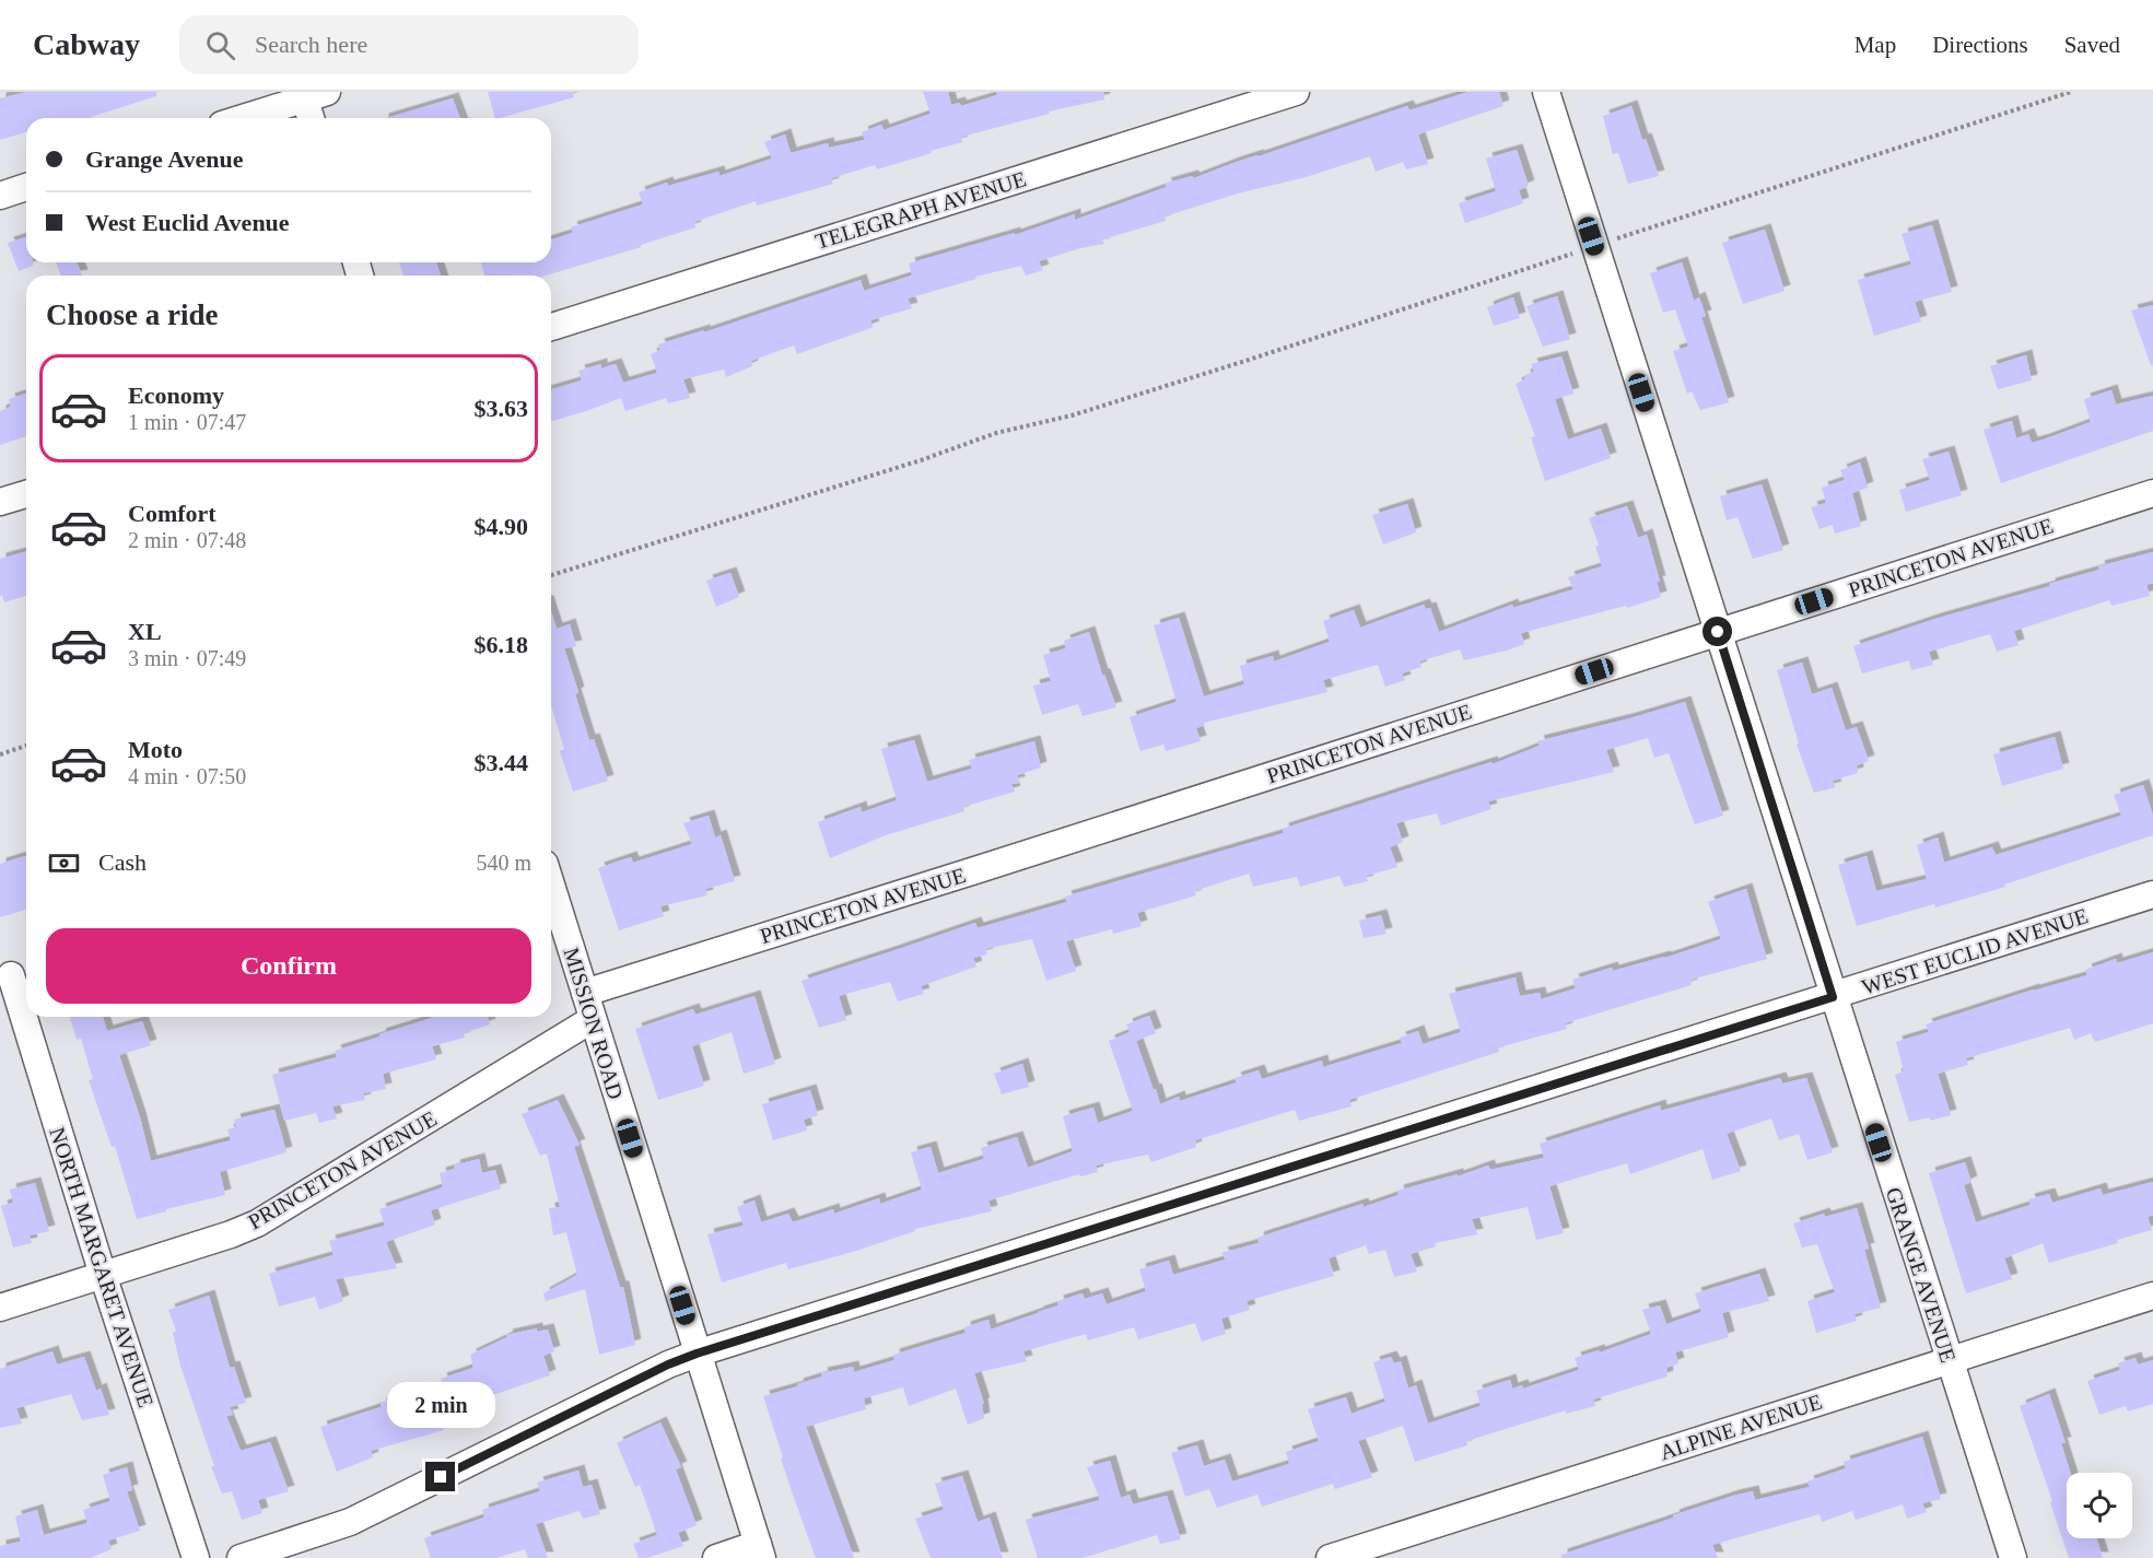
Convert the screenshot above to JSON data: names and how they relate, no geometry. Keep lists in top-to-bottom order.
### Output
{
  "streets": {
    "street": [
      "TELEGRAPH AVENUE",
      "PRINCETON AVENUE",
      "WEST EUCLID AVENUE",
      "MISSION ROAD",
      "NORTH MARGARET AVENUE",
      "GRANGE AVENUE",
      "ALPINE AVENUE"
    ]
  },
  "crossings": [
    ["PRINCETON AVENUE", "MISSION ROAD"],
    ["PRINCETON AVENUE", "NORTH MARGARET AVENUE"],
    ["PRINCETON AVENUE", "GRANGE AVENUE"],
    ["WEST EUCLID AVENUE", "MISSION ROAD"],
    ["WEST EUCLID AVENUE", "GRANGE AVENUE"],
    ["GRANGE AVENUE", "ALPINE AVENUE"]
  ],
  "page": {
    "header": "Cabway",
    "search": "Search here",
    "nav": ["Map", "Directions", "Saved"],
    "banner": ["Grange Avenue", "West Euclid Avenue"],
    "heading": "Choose a ride",
    "list": [
      {
        "name": "Economy",
        "note": "1 min · 07:47",
        "value": "$3.63"
      },
      {
        "name": "Comfort",
        "note": "2 min · 07:48",
        "value": "$4.90"
      },
      {
        "name": "XL",
        "note": "3 min · 07:49",
        "value": "$6.18"
      },
      {
        "name": "Moto",
        "note": "4 min · 07:50",
        "value": "$3.44"
      }
    ],
    "pay": ["Cash", "540 m"],
    "buttons": "Confirm",
    "bubble": "2 min"
  }
}
